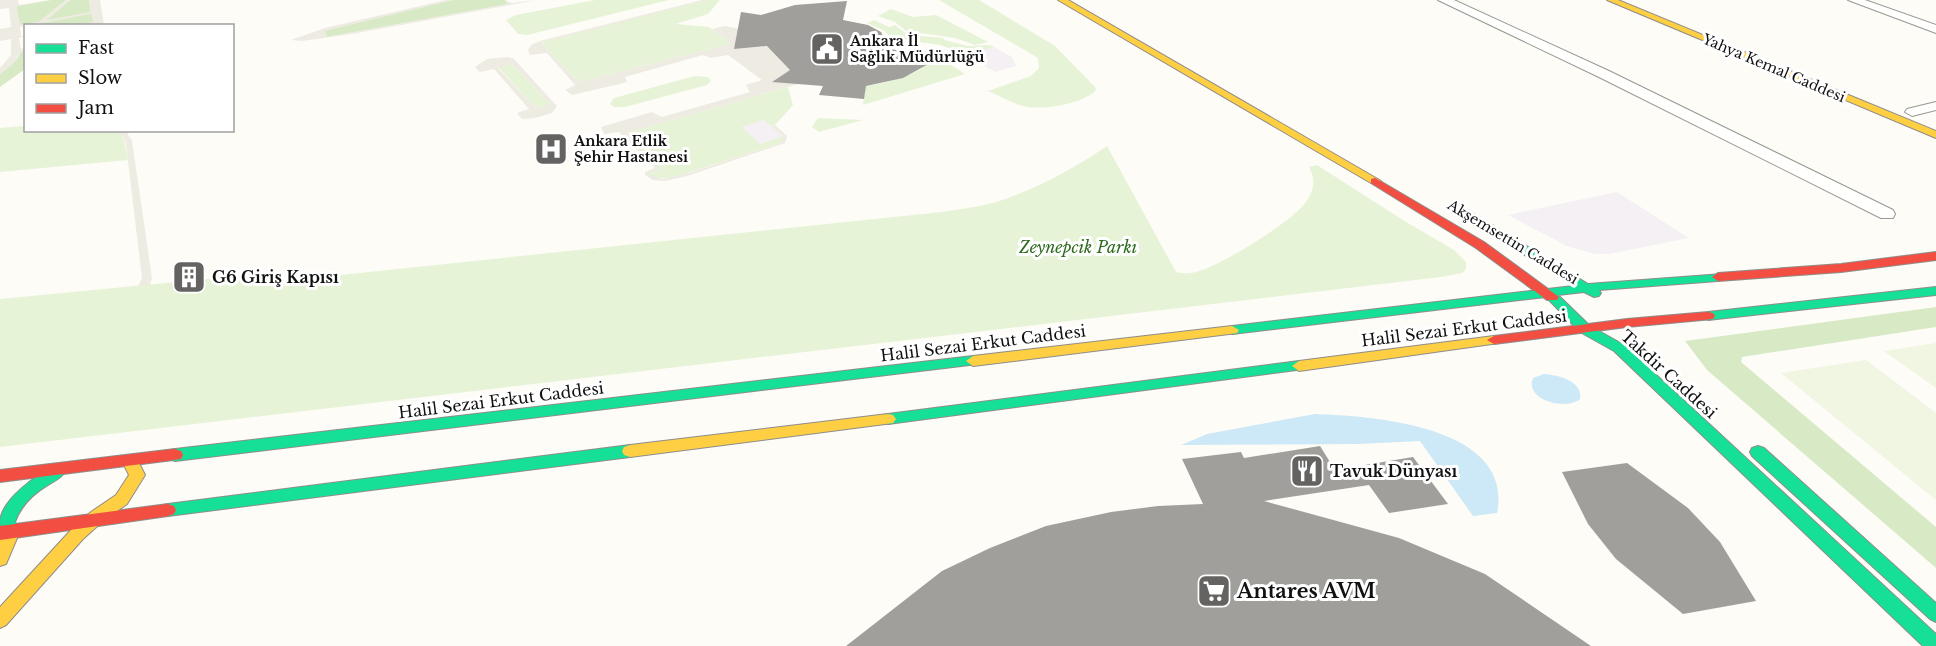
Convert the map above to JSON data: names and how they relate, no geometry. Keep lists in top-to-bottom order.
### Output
{
  "streets": {
    "main road": [
      "Yahya Kemal Caddesi",
      "Akşemsettin Caddesi",
      "Halil Sezai Erkut Caddesi",
      "Takdir Caddesi"
    ]
  },
  "crossings": [
    ["Akşemsettin Caddesi", "Halil Sezai Erkut Caddesi"],
    ["Halil Sezai Erkut Caddesi", "Takdir Caddesi"]
  ],
  "parks": ["Zeynepcik Parkı"],
  "places": {
    "public building": ["Ankara İl Sağlık Müdürlüğü"],
    "hospital": ["Ankara Etlik Şehir Hastanesi"],
    "building": ["G6 Giriş Kapısı"],
    "restaurant": ["Tavuk Dünyası"],
    "supermarket": ["Antares AVM"]
  },
  "legend": ["Fast", "Slow", "Jam"]
}
